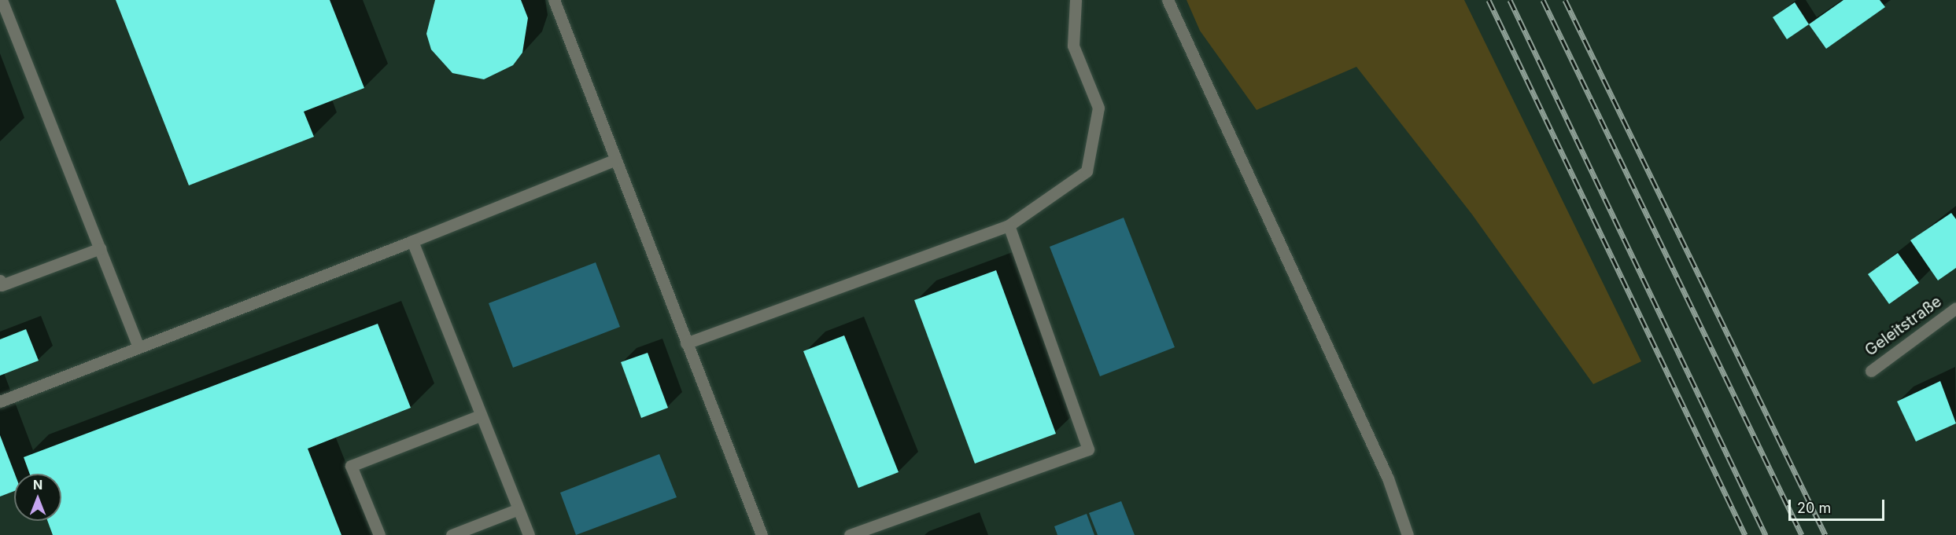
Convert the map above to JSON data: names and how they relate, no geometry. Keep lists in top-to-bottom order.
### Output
{
  "streets": {
    "street": ["Geleitstraße"]
  },
  "scale_bar": "20 m",
  "north": "top"
}
